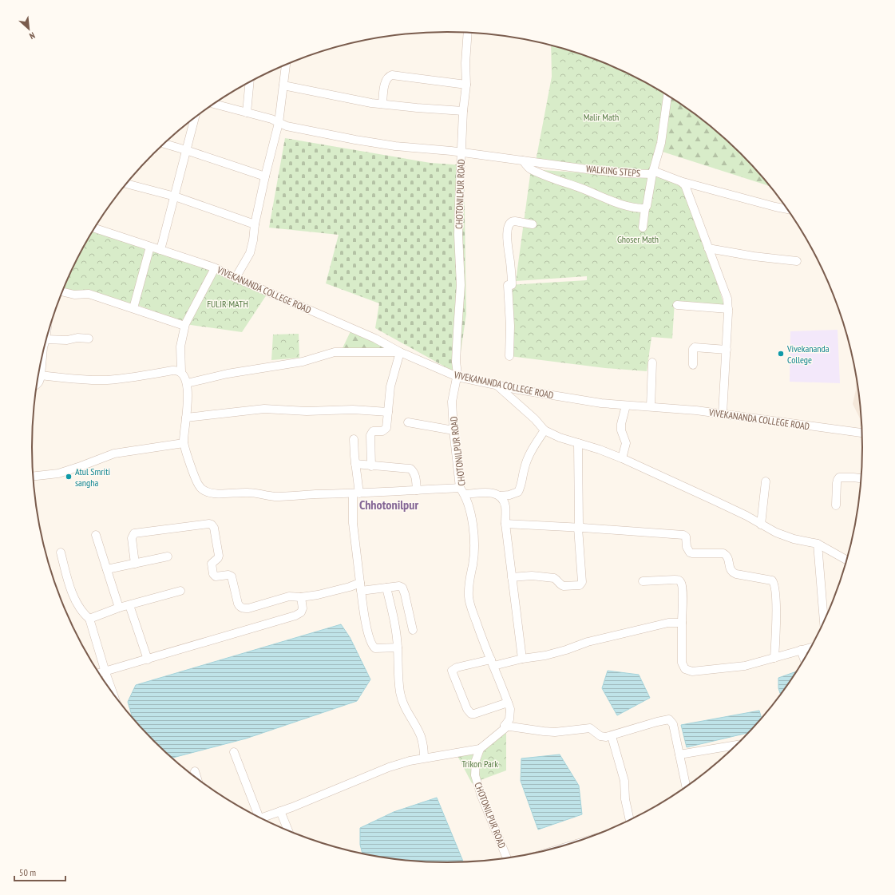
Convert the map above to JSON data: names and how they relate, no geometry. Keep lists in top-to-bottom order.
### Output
{
  "streets": {
    "street": ["WALKING STEPS", "CHOTONILPUR ROAD", "VIVEKANANDA COLLEGE ROAD"]
  },
  "crossings": [
    ["WALKING STEPS", "CHOTONILPUR ROAD"],
    ["CHOTONILPUR ROAD", "VIVEKANANDA COLLEGE ROAD"]
  ],
  "districts": ["Chhotonilpur"],
  "parks": [
    "Malir Math",
    "Ghoser Math",
    "FULIR MATH",
    "Trikon Park"
  ],
  "places": ["Vivekananda College", "Atul Smriti sangha"],
  "scale_bar": "50 m",
  "north": "bottom right"
}
